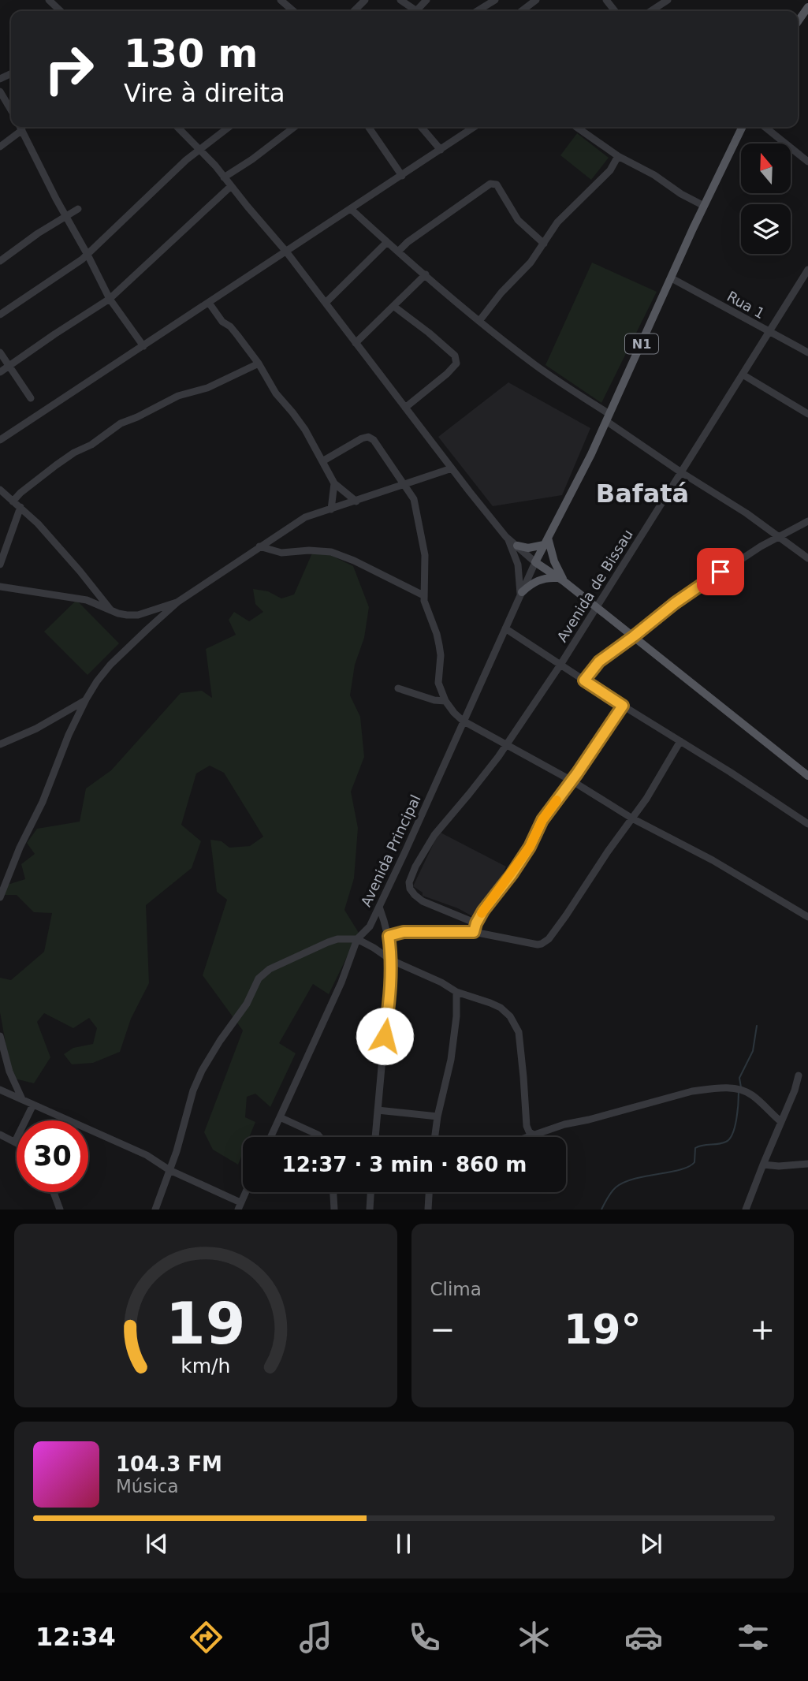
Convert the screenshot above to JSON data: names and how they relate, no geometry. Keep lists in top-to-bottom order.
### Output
{
  "streets": {
    "main road": ["N1"],
    "street": ["Rua 1", "Avenida de Bissau", "Avenida Principal"]
  },
  "crossings": [
    ["Rua 1", "N1"],
    ["Rua 1", "Avenida de Bissau"],
    ["N1", "Avenida Principal"]
  ],
  "districts": ["Bafatá"],
  "north": "top",
  "page": {
    "turn": ["130 m", "Vire à direita"],
    "limit": "30",
    "trip": "12:37 · 3 min · 860 m",
    "tile": "Clima",
    "heat": ["−", "19°", "+"],
    "song": ["104.3 FM", "Música"],
    "tabs": "12:34",
    "gauge": ["19", "km/h"]
  }
}
